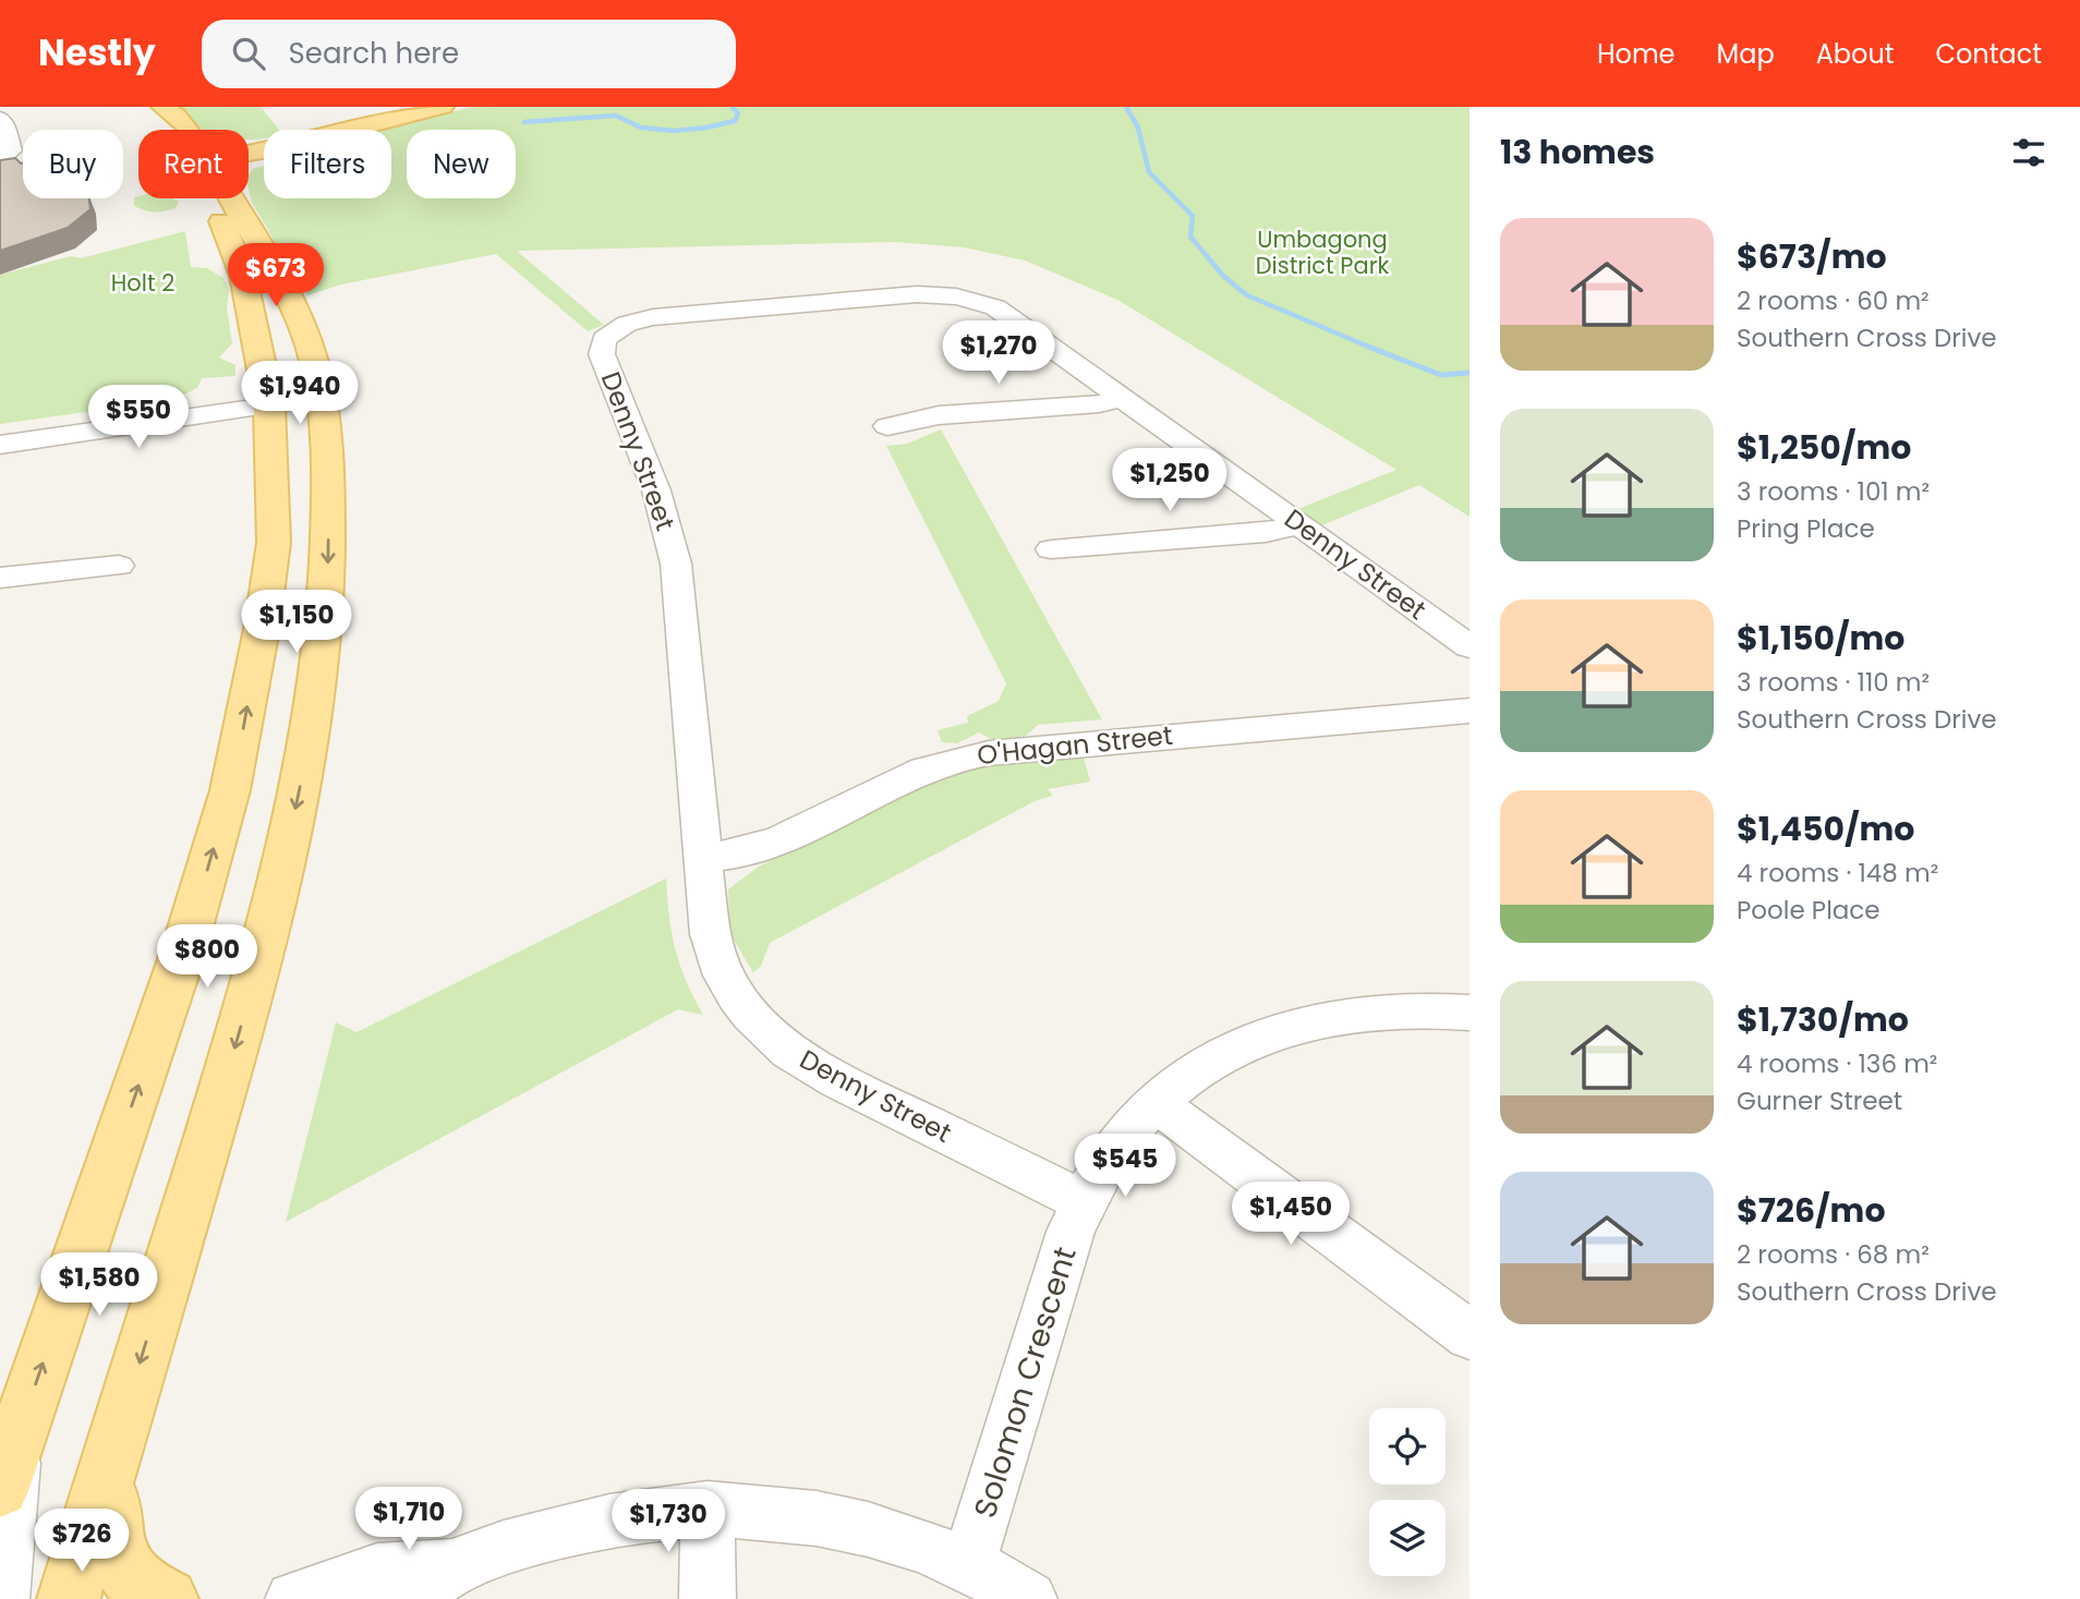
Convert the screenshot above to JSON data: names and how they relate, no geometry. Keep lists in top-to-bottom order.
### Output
{
  "streets": {
    "street": ["Denny Street", "O'Hagan Street", "Solomon Crescent"]
  },
  "crossings": [
    ["Denny Street", "O'Hagan Street"],
    ["Denny Street", "Solomon Crescent"]
  ],
  "parks": ["Umbagong District Park", "Holt 2"],
  "page": {
    "header": "Nestly",
    "search": "Search here",
    "nav": [
      "Home",
      "Map",
      "About",
      "Contact"
    ],
    "heading": "13 homes",
    "chip": [
      "Buy",
      "Rent",
      "Filters",
      "New"
    ],
    "list": [
      {
        "name": "$673/mo",
        "note": "2 rooms · 60 m² · Southern Cross Drive"
      },
      {
        "name": "$1,250/mo",
        "note": "3 rooms · 101 m² · Pring Place"
      },
      {
        "name": "$1,150/mo",
        "note": "3 rooms · 110 m² · Southern Cross Drive"
      },
      {
        "name": "$1,450/mo",
        "note": "4 rooms · 148 m² · Poole Place"
      },
      {
        "name": "$1,730/mo",
        "note": "4 rooms · 136 m² · Gurner Street"
      },
      {
        "name": "$726/mo",
        "note": "2 rooms · 68 m² · Southern Cross Drive"
      }
    ],
    "price": [
      "$673",
      "$1,270",
      "$1,940",
      "$550",
      "$1,250",
      "$1,150",
      "$800",
      "$545",
      "$1,450",
      "$1,580",
      "$1,710",
      "$1,730",
      "$726"
    ]
  }
}
